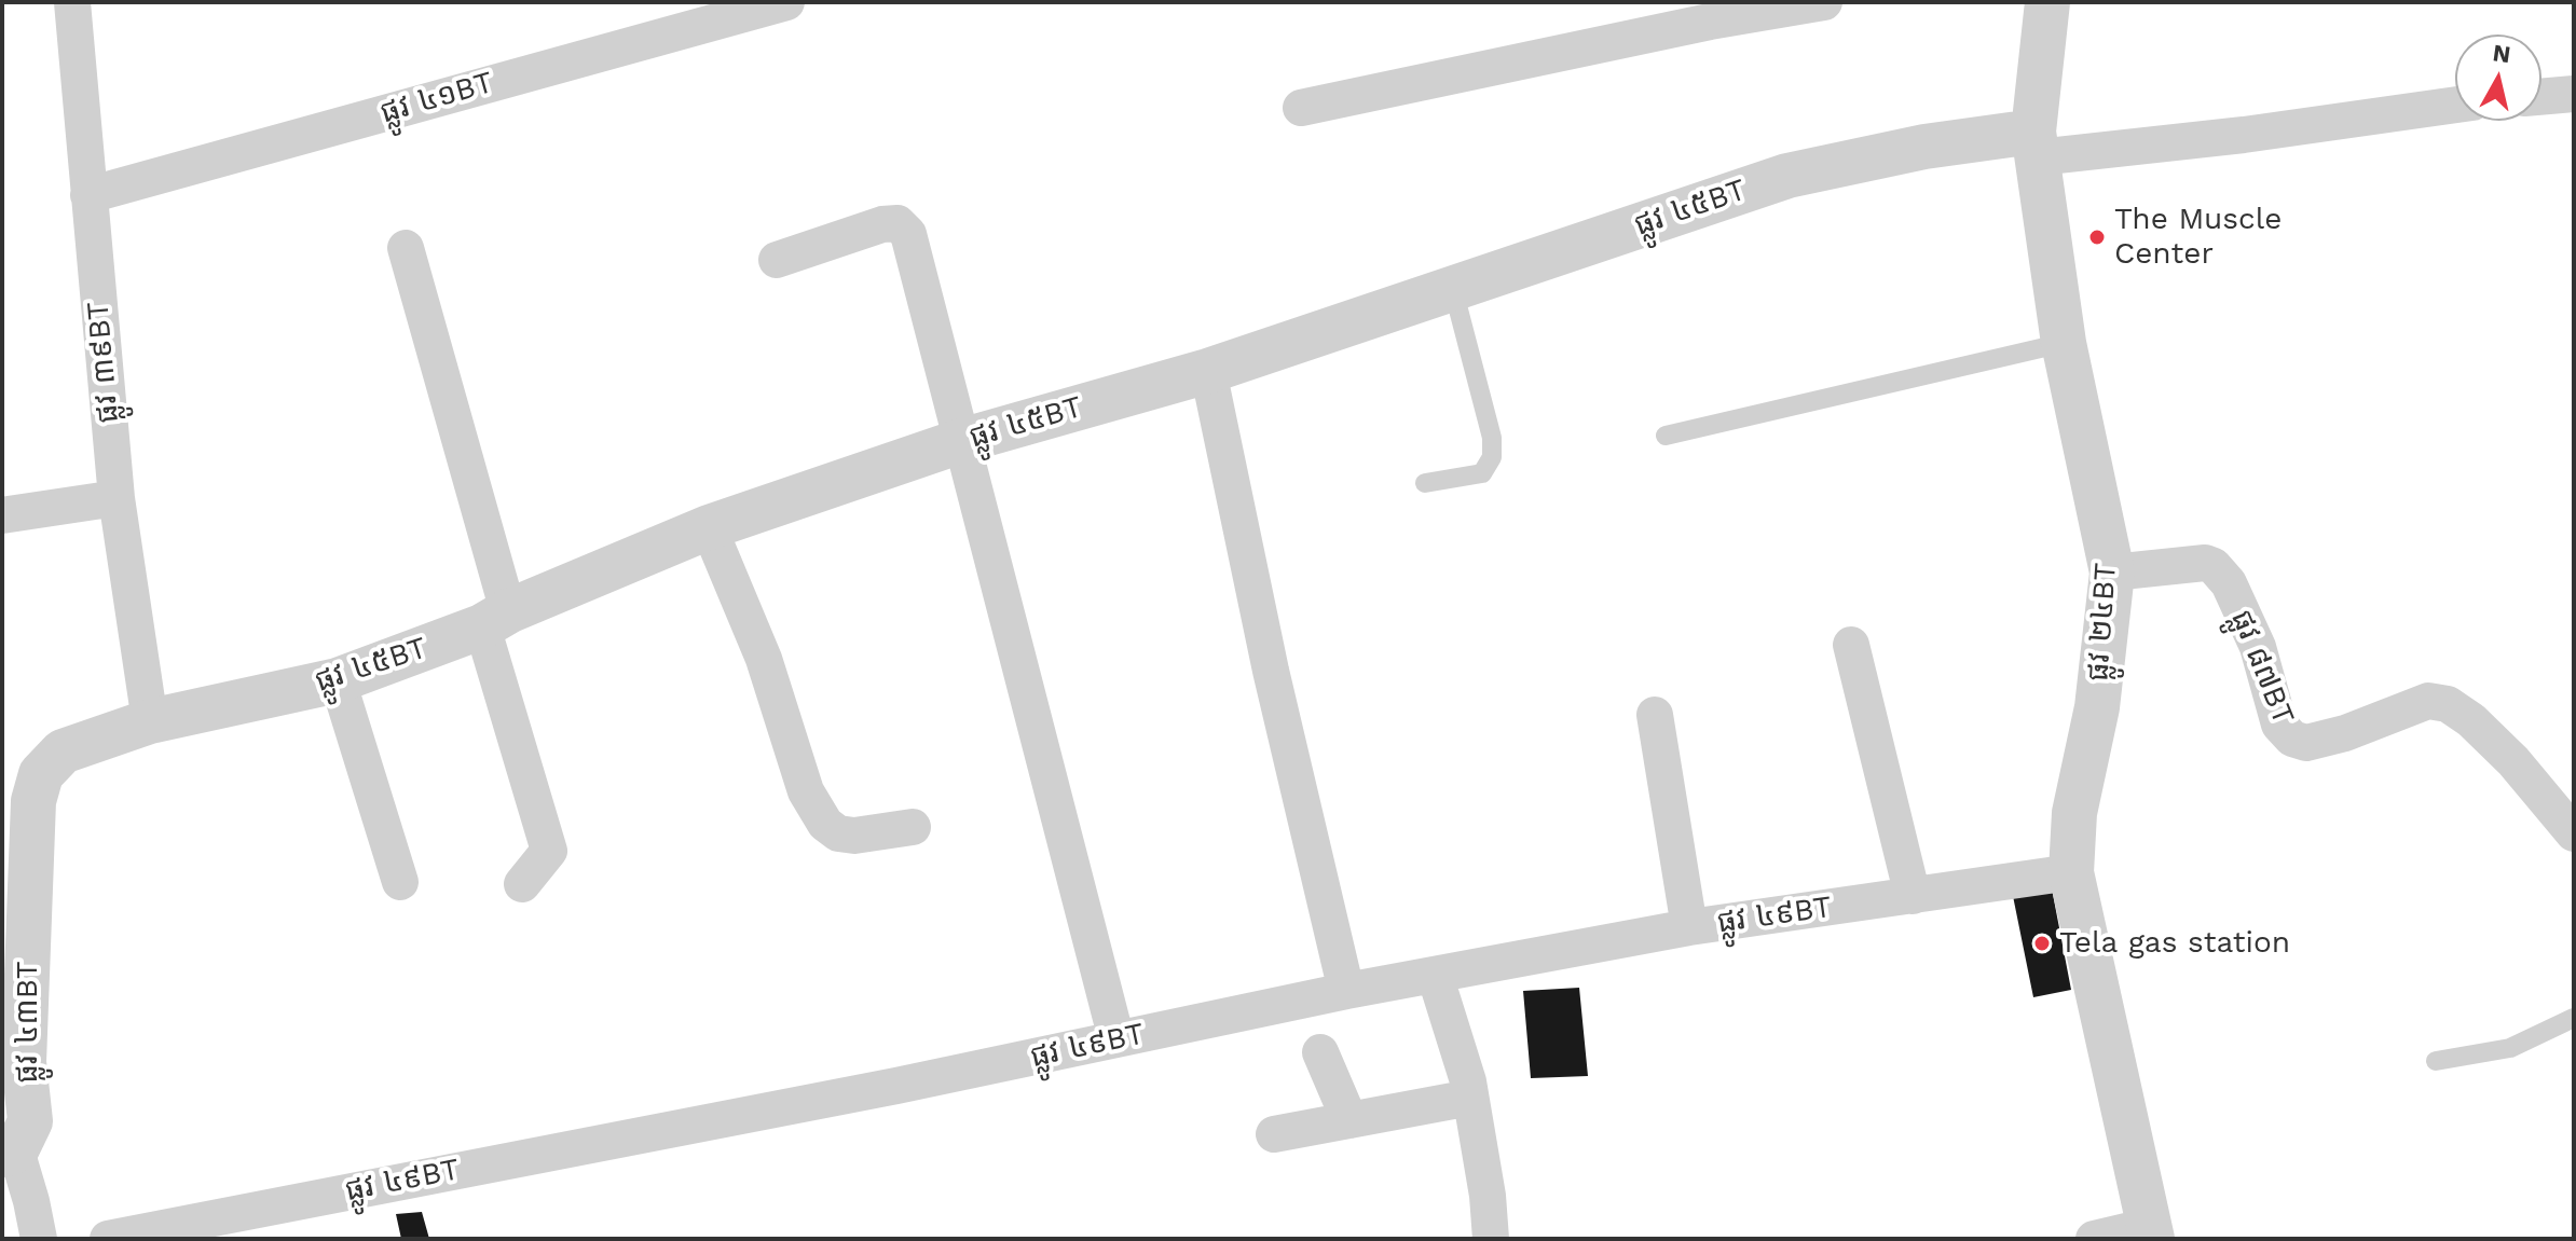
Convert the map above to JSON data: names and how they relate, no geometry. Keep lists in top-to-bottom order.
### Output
{
  "streets": {
    "street": [
      "ផ្លូវ ៤១BT",
      "ផ្លូវ ៤៥BT",
      "ផ្លូវ ៣៩BT",
      "ផ្លូវ ២៤BT",
      "ផ្លូវ ៨៧BT",
      "ផ្លូវ ៤៩BT",
      "ផ្លូវ ៤៣BT"
    ]
  },
  "crossings": [
    ["ផ្លូវ ៤១BT", "ផ្លូវ ៣៩BT"],
    ["ផ្លូវ ៤៥BT", "ផ្លូវ ៣៩BT"],
    ["ផ្លូវ ៤៥BT", "ផ្លូវ ២៤BT"],
    ["ផ្លូវ ៤៥BT", "ផ្លូវ ៤៣BT"],
    ["ផ្លូវ ២៤BT", "ផ្លូវ ៨៧BT"],
    ["ផ្លូវ ២៤BT", "ផ្លូវ ៤៩BT"]
  ],
  "places": ["The Muscle Center", "Tela gas station"],
  "north": "top"
}
